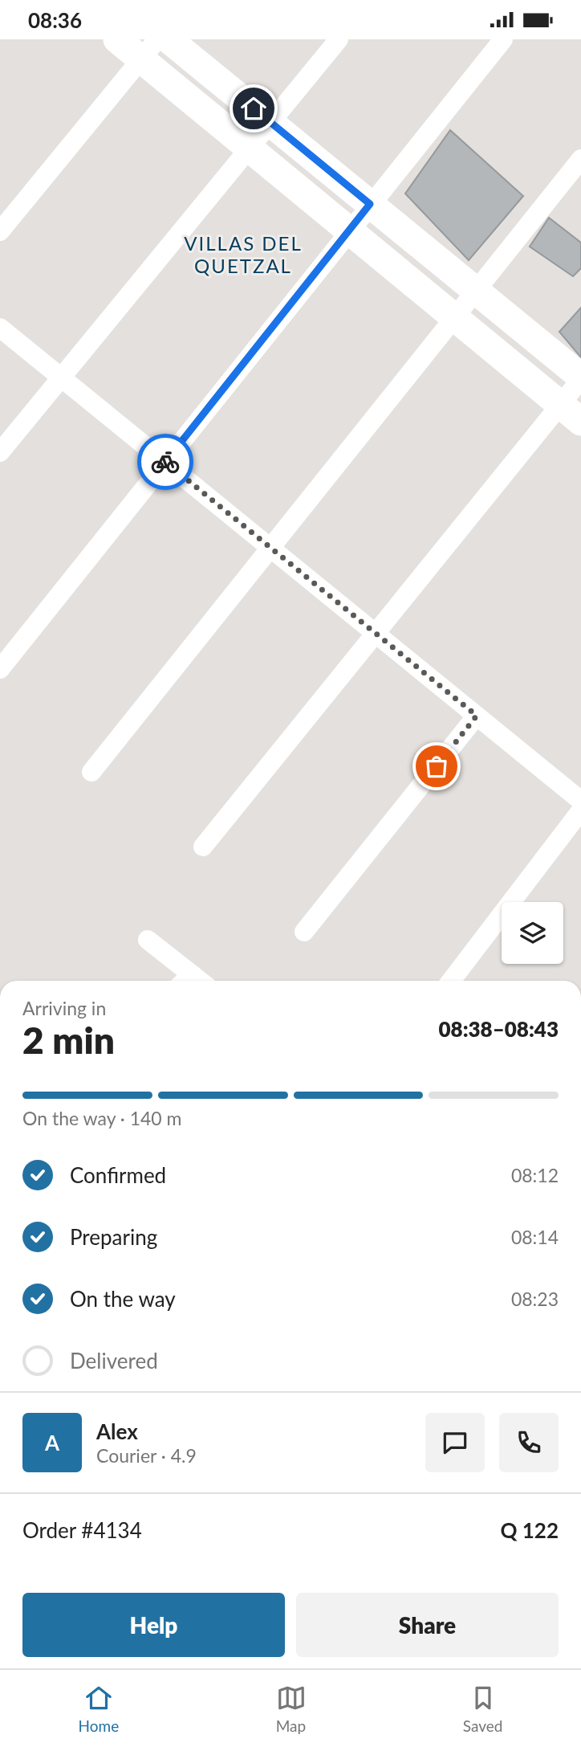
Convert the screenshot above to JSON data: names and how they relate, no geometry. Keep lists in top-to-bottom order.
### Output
{
  "districts": ["VILLAS DEL QUETZAL"],
  "page": {
    "status": "08:36",
    "heading": ["2 min", "Arriving in", "08:38–08:43"],
    "panel": [
      "Alex",
      "Courier · 4.9",
      "Order #4134",
      "Q 122"
    ],
    "bar": "On the way · 140 m",
    "list": [
      ["Confirmed", "08:12"],
      ["Preparing", "08:14"],
      ["On the way", "08:23"],
      "Delivered"
    ],
    "round": "A",
    "buttons": ["Help", "Share"],
    "tabs": ["Home", "Map", "Saved"]
  }
}
